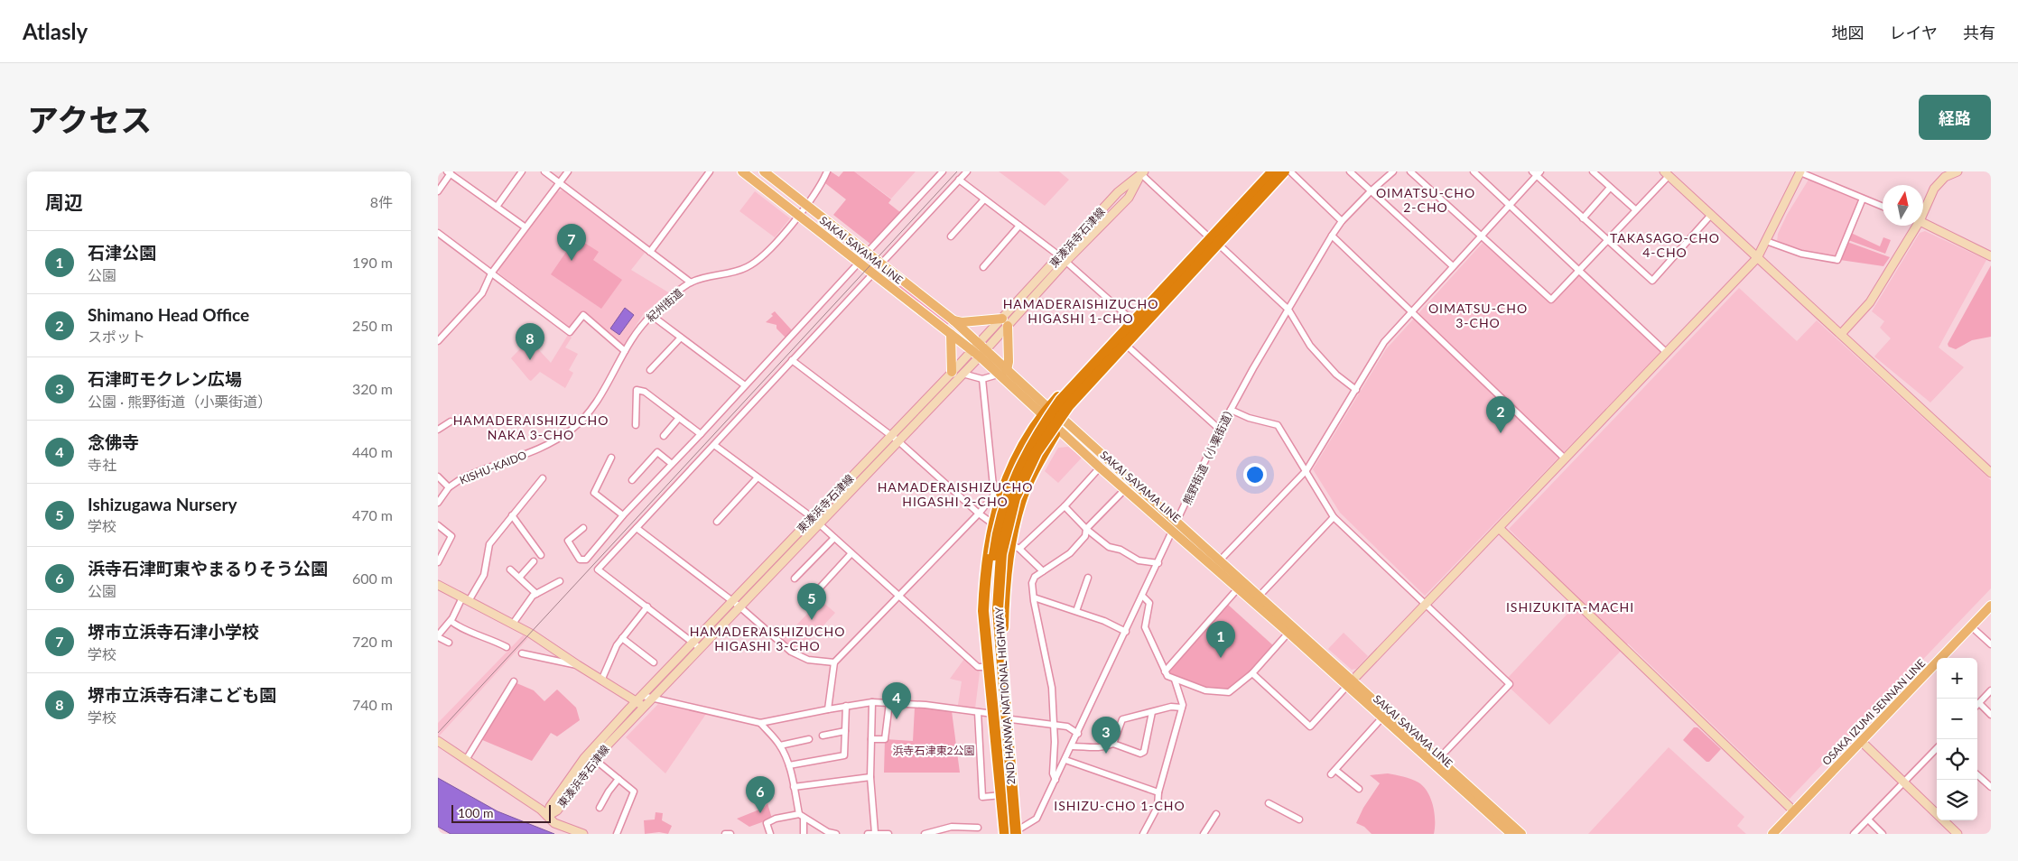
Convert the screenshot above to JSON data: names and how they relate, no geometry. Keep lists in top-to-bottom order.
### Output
{
  "streets": {
    "highway": ["2ND HANWA NATIONAL HIGHWAY"],
    "main road": ["SAKAI SAYAMA LINE", "OSAKA IZUMI SENNAN LINE"],
    "street": [
      "東湊浜寺石津線",
      "紀州街道",
      "熊野街道（小栗街道）",
      "KISHU-KAIDO"
    ]
  },
  "crossings": [
    ["東湊浜寺石津線", "SAKAI SAYAMA LINE"],
    ["SAKAI SAYAMA LINE", "熊野街道（小栗街道）"],
    ["紀州街道", "KISHU-KAIDO"],
    ["熊野街道（小栗街道）", "2ND HANWA NATIONAL HIGHWAY"]
  ],
  "districts": [
    "OIMATSU-CHO 2-CHO",
    "TAKASAGO-CHO 4-CHO",
    "HAMADERAISHIZUCHO HIGASHI 1-CHO",
    "OIMATSU-CHO 3-CHO",
    "HAMADERAISHIZUCHO NAKA 3-CHO",
    "HAMADERAISHIZUCHO HIGASHI 2-CHO",
    "ISHIZUKITA-MACHI",
    "HAMADERAISHIZUCHO HIGASHI 3-CHO",
    "ISHIZU-CHO 1-CHO"
  ],
  "parks": ["浜寺石津東2公園"],
  "scale_bar": "100 m",
  "north": "top",
  "page": {
    "header": "Atlasly",
    "nav": ["地図", "レイヤ", "共有"],
    "title": "アクセス",
    "buttons": "経路",
    "heading": ["周辺", "8件"],
    "pins": [
      "7",
      "8",
      "2",
      "5",
      "1",
      "4",
      "3",
      "6"
    ],
    "list": [
      {
        "mark": "1",
        "name": "石津公園",
        "note": "公園",
        "value": "190 m"
      },
      {
        "mark": "2",
        "name": "Shimano Head Office",
        "note": "スポット",
        "value": "250 m"
      },
      {
        "mark": "3",
        "name": "石津町モクレン広場",
        "note": "公園 · 熊野街道（小栗街道）",
        "value": "320 m"
      },
      {
        "mark": "4",
        "name": "念佛寺",
        "note": "寺社",
        "value": "440 m"
      },
      {
        "mark": "5",
        "name": "Ishizugawa Nursery",
        "note": "学校",
        "value": "470 m"
      },
      {
        "mark": "6",
        "name": "浜寺石津町東やまるりそう公園",
        "note": "公園",
        "value": "600 m"
      },
      {
        "mark": "7",
        "name": "堺市立浜寺石津小学校",
        "note": "学校",
        "value": "720 m"
      },
      {
        "mark": "8",
        "name": "堺市立浜寺石津こども園",
        "note": "学校",
        "value": "740 m"
      }
    ],
    "map_buttons": ["+", "−"],
    "scale": "100 m"
  }
}
